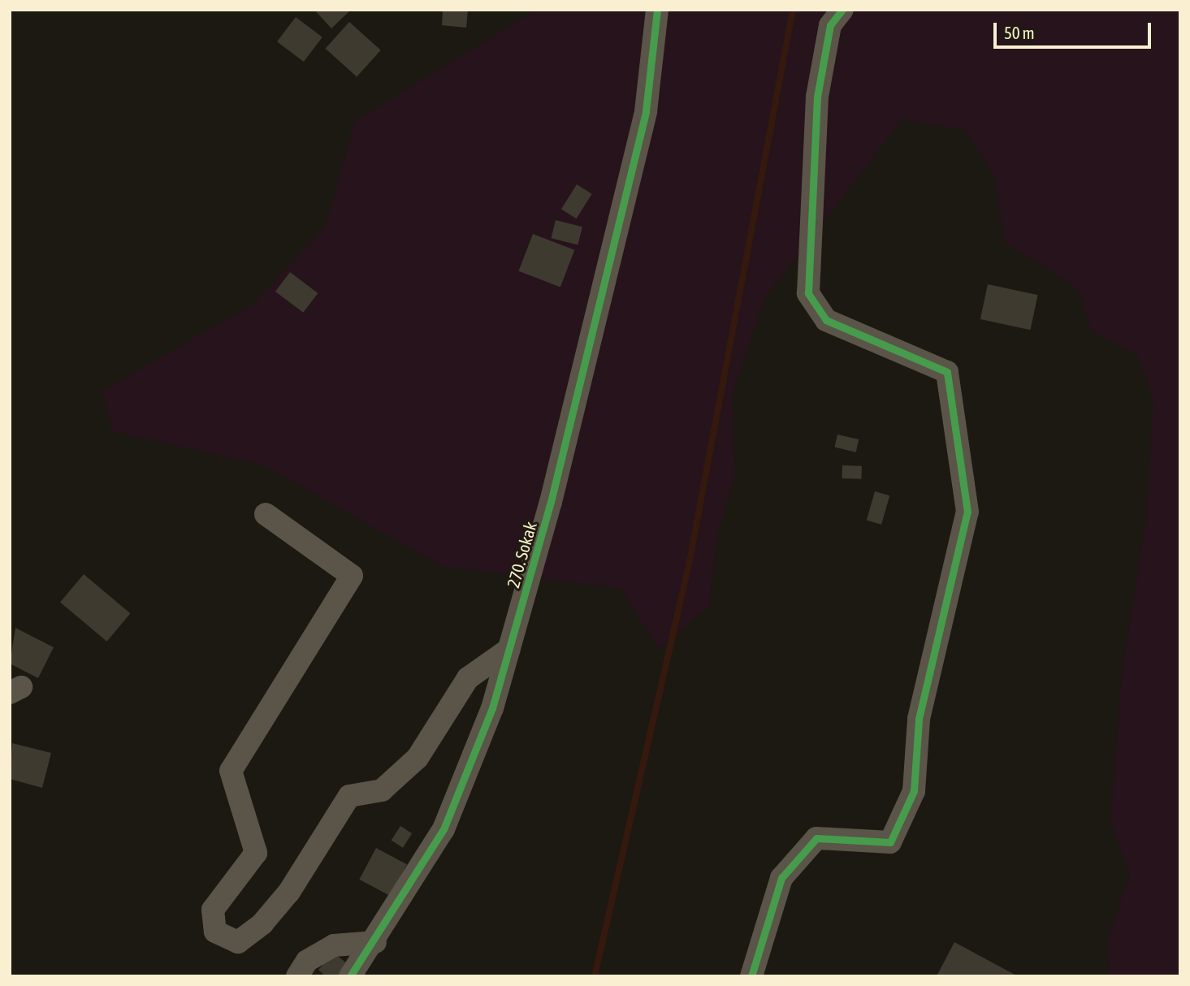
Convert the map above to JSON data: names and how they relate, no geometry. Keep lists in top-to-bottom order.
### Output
{
  "streets": {
    "street": ["270. Sokak"]
  },
  "scale_bar": "50 m"
}
